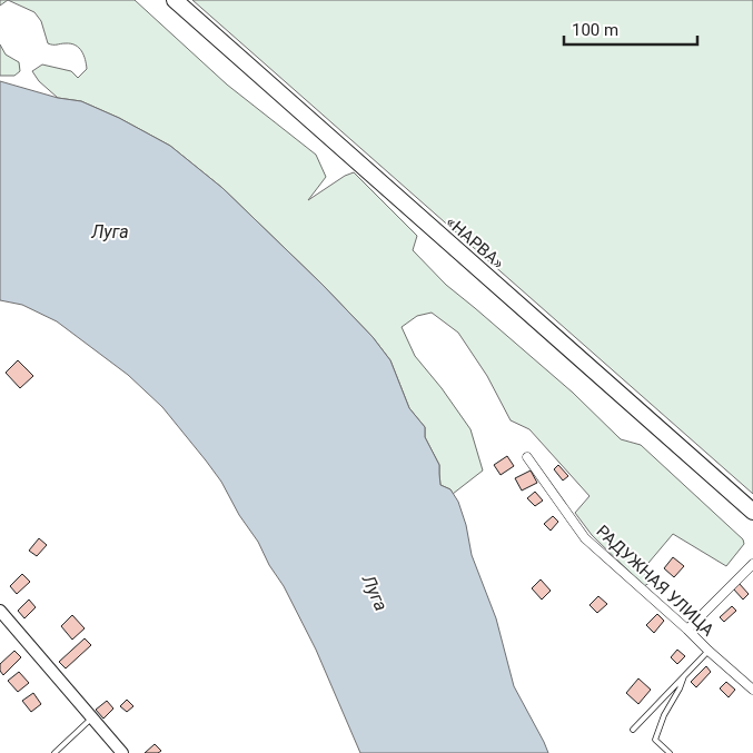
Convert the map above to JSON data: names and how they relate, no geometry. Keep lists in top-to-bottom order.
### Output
{
  "streets": {
    "highway": ["«НАРВА»"],
    "street": ["РАДУЖНАЯ УЛИЦА"]
  },
  "water": ["Луга"],
  "scale_bar": "100 m"
}
